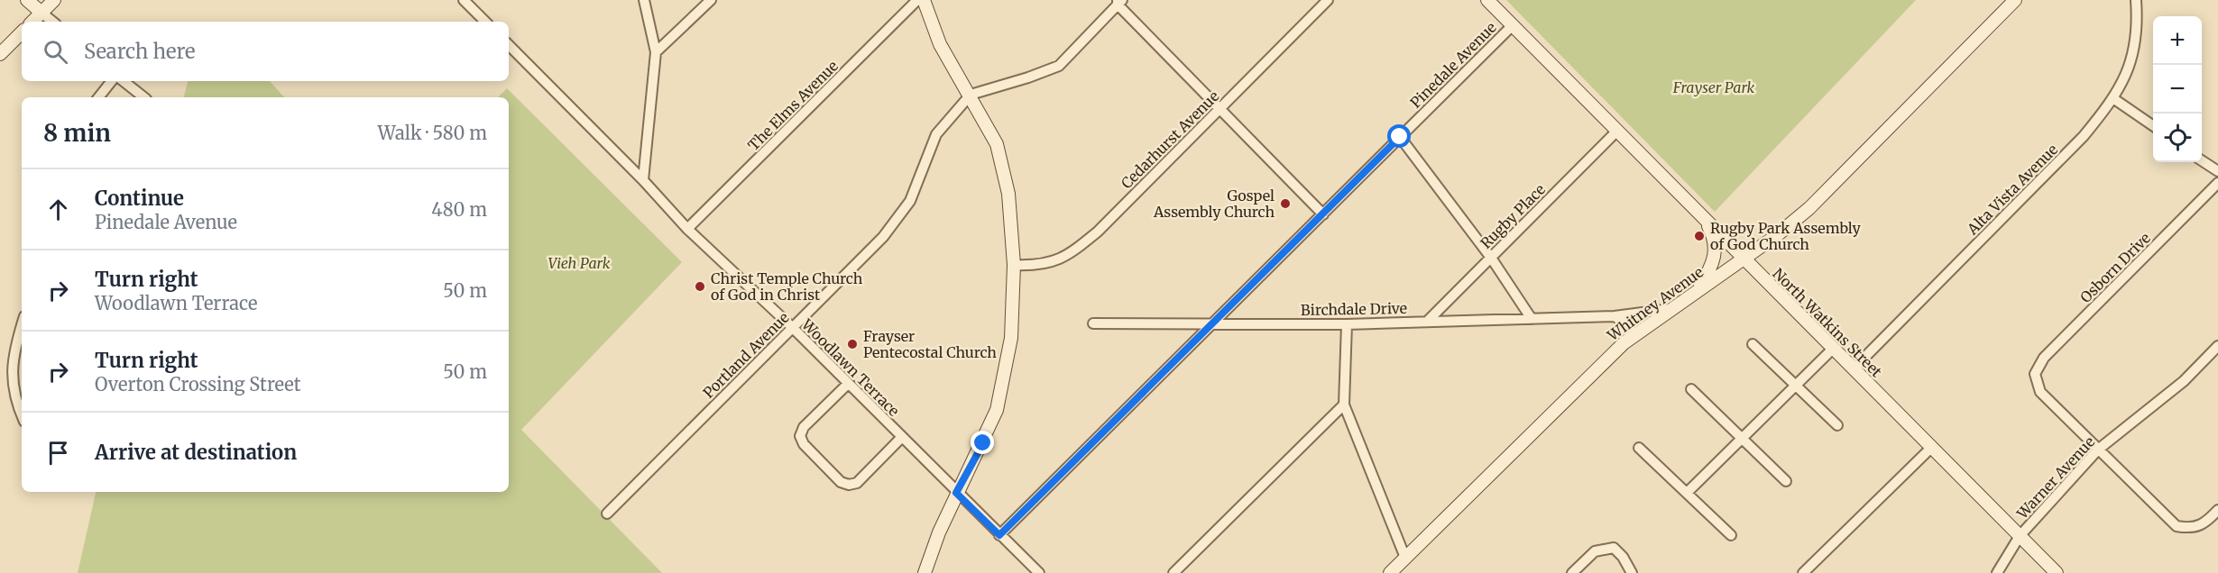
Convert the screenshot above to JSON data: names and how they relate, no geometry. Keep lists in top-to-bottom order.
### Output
{
  "streets": {
    "main road": ["Whitney Avenue", "North Watkins Street"],
    "street": [
      "Pinedale Avenue",
      "The Elms Avenue",
      "Cedarhurst Avenue",
      "Alta Vista Avenue",
      "Rugby Place",
      "Osborn Drive",
      "Birchdale Drive",
      "Portland Avenue",
      "Woodlawn Terrace",
      "Warner Avenue"
    ]
  },
  "crossings": [
    ["Pinedale Avenue", "Birchdale Drive"],
    ["Pinedale Avenue", "North Watkins Street"],
    ["Pinedale Avenue", "Woodlawn Terrace"],
    ["The Elms Avenue", "Woodlawn Terrace"],
    ["Alta Vista Avenue", "North Watkins Street"],
    ["Rugby Place", "Birchdale Drive"],
    ["Rugby Place", "North Watkins Street"],
    ["Osborn Drive", "Warner Avenue"],
    ["Whitney Avenue", "Birchdale Drive"],
    ["Whitney Avenue", "North Watkins Street"],
    ["North Watkins Street", "Warner Avenue"],
    ["Portland Avenue", "Woodlawn Terrace"]
  ],
  "parks": ["Frayser Park", "Vieh Park"],
  "places": [
    "Gospel Assembly Church",
    "Rugby Park Assembly of God Church",
    "Christ Temple Church of God in Christ",
    "Frayser Pentecostal Church"
  ],
  "page": {
    "map_buttons": ["+", "−"],
    "search": "Search here",
    "heading": ["8 min", "Walk · 580 m"],
    "list": [
      ["Continue", "Pinedale Avenue", "480 m"],
      ["Turn right", "Woodlawn Terrace", "50 m"],
      ["Turn right", "Overton Crossing Street", "50 m"],
      "Arrive at destination"
    ]
  }
}
